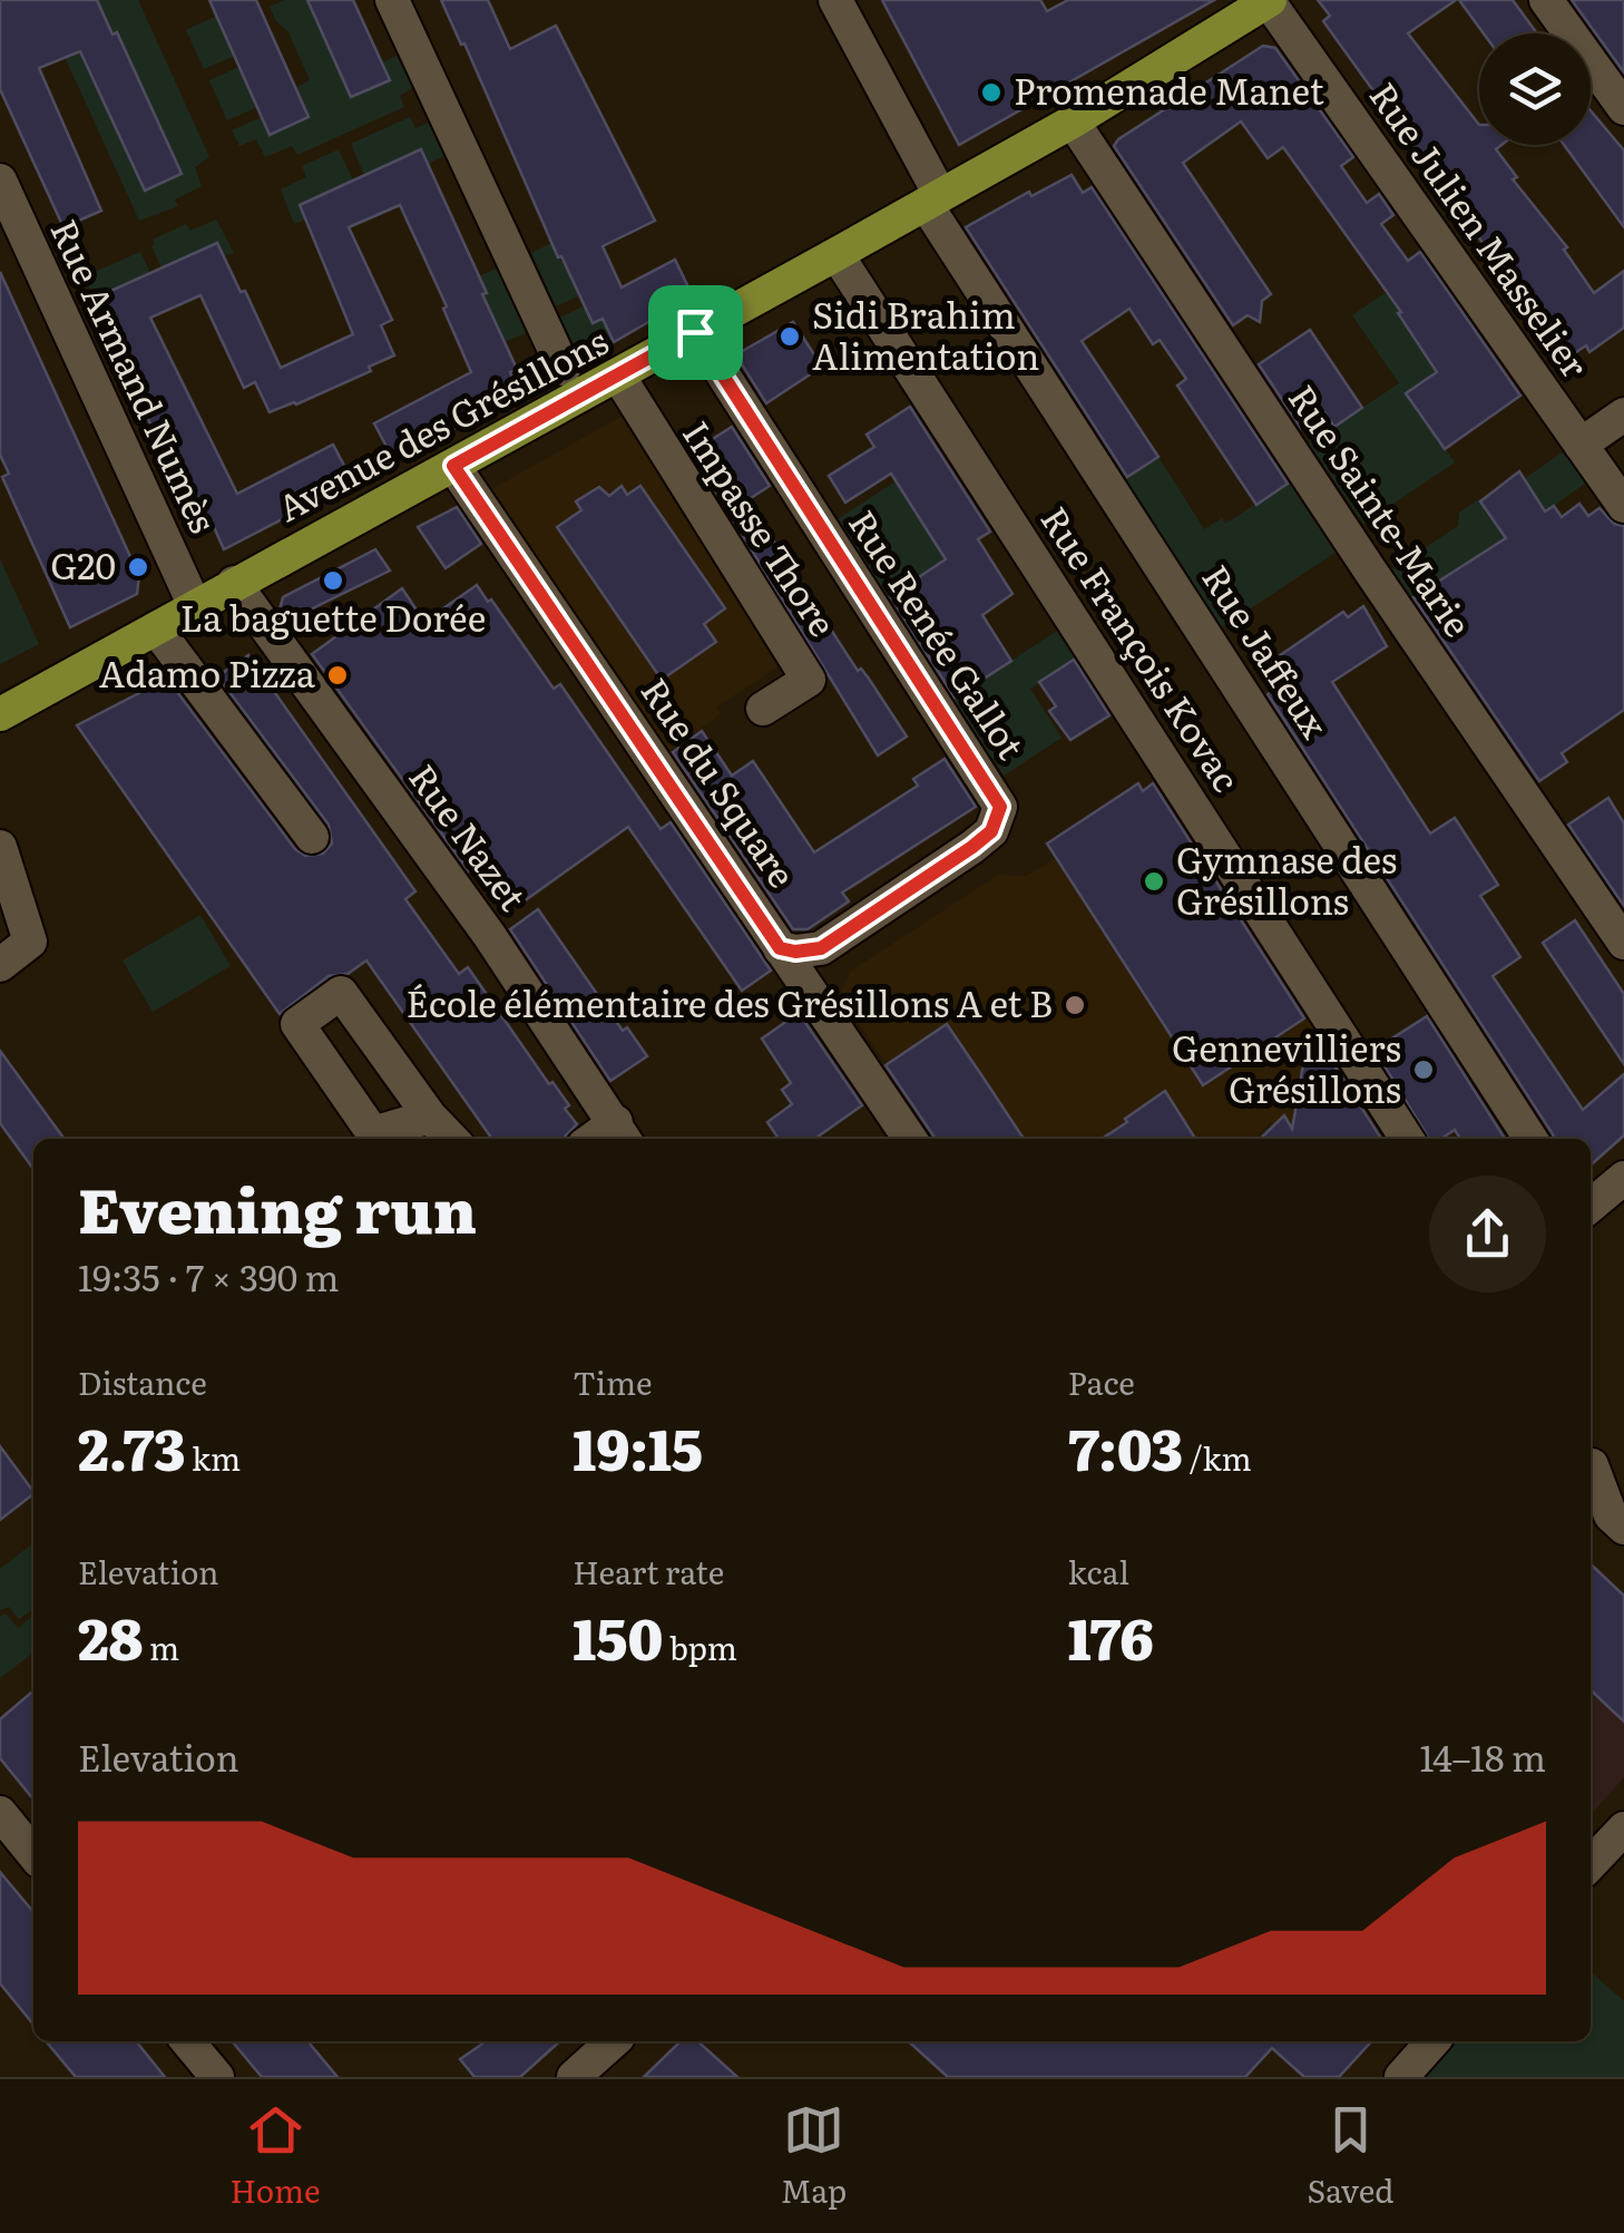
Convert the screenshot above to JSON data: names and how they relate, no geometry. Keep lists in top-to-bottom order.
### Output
{
  "streets": {
    "main road": ["Avenue des Grésillons"],
    "street": [
      "Rue Julien Masselier",
      "Rue Armand Numès",
      "Rue Sainte-Marie",
      "Impasse Thore",
      "Rue Renée Gallot",
      "Rue François Kovac",
      "Rue Jaffeux",
      "Rue du Square",
      "Rue Nazet"
    ]
  },
  "crossings": [
    ["Rue Julien Masselier", "Avenue des Grésillons"],
    ["Rue Armand Numès", "Avenue des Grésillons"],
    ["Avenue des Grésillons", "Rue Sainte-Marie"],
    ["Avenue des Grésillons", "Impasse Thore"],
    ["Avenue des Grésillons", "Rue Renée Gallot"],
    ["Avenue des Grésillons", "Rue François Kovac"],
    ["Avenue des Grésillons", "Rue Jaffeux"],
    ["Avenue des Grésillons", "Rue du Square"],
    ["Avenue des Grésillons", "Rue Nazet"],
    ["Rue Renée Gallot", "Rue du Square"]
  ],
  "places": [
    "Promenade Manet",
    "Sidi Brahim Alimentation",
    "G20",
    "La baguette Dorée",
    "Adamo Pizza",
    "Gymnase des Grésillons",
    "École élémentaire des Grésillons A et B",
    "Gennevilliers Grésillons"
  ],
  "page": {
    "heading": ["Evening run", "19:35 · 7 × 390 m"],
    "stats": [
      ["Distance", "2.73 km"],
      ["Time", "19:15"],
      ["Pace", "7:03 /km"],
      ["Elevation", "28 m"],
      ["Heart rate", "150 bpm"],
      ["kcal", "176"]
    ],
    "chart": ["Elevation", "14–18 m"],
    "tabs": ["Home", "Map", "Saved"]
  }
}
